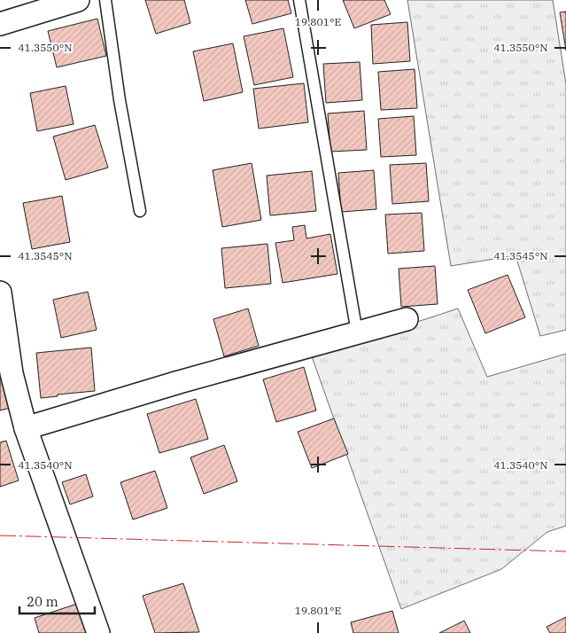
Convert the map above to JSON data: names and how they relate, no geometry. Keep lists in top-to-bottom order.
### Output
{
  "scale_bar": "20 m",
  "coordinates": [
    "19.801°E",
    "41.3550°N",
    "41.3545°N",
    "41.3540°N"
  ]
}
